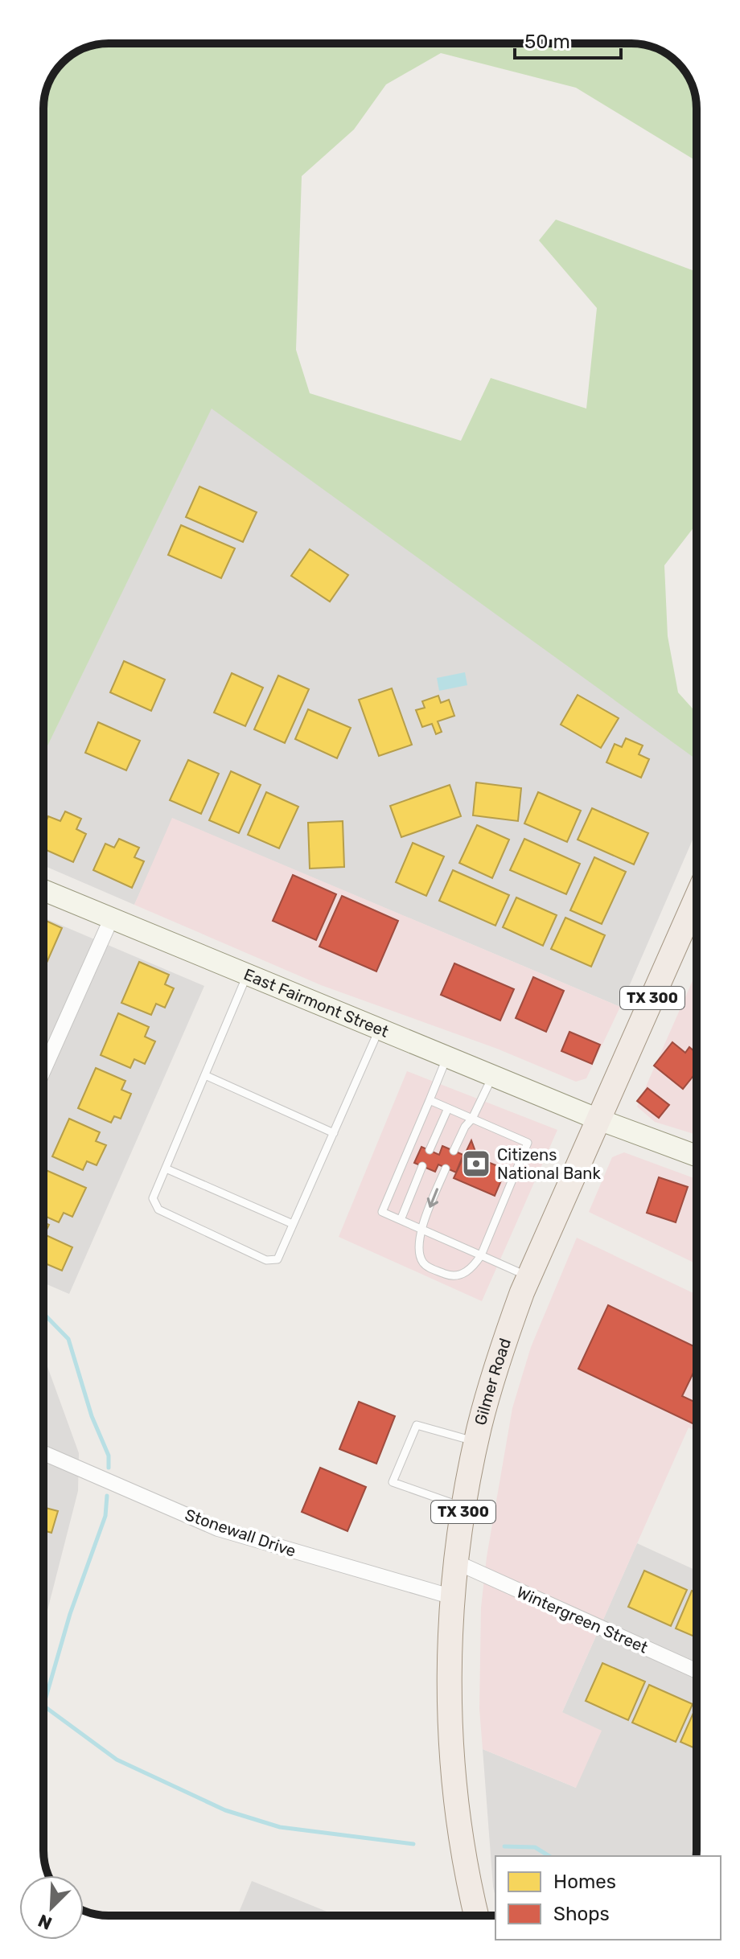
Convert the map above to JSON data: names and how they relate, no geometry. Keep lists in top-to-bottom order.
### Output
{
  "streets": {
    "main road": ["TX 300", "Gilmer Road"],
    "street": ["East Fairmont Street", "Stonewall Drive", "Wintergreen Street"]
  },
  "crossings": [
    ["East Fairmont Street", "Gilmer Road"],
    ["Gilmer Road", "Stonewall Drive"],
    ["Gilmer Road", "Wintergreen Street"]
  ],
  "places": {
    "bank": ["Citizens National Bank"]
  },
  "legend": ["Homes", "Shops"],
  "scale_bar": "50 m",
  "north": "bottom left"
}
